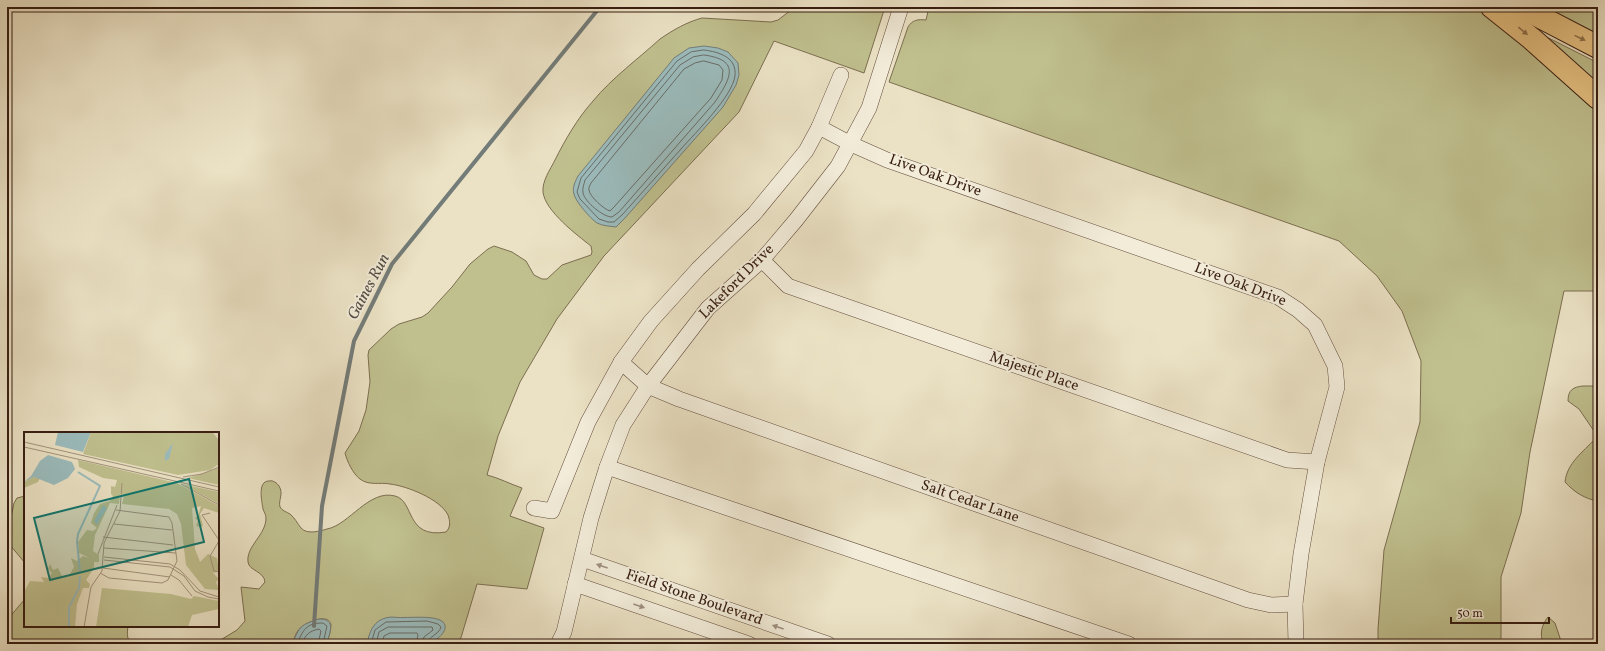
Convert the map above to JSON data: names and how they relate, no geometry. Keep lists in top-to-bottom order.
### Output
{
  "streets": {
    "street": [
      "Live Oak Drive",
      "Lakeford Drive",
      "Majestic Place",
      "Salt Cedar Lane",
      "Field Stone Boulevard"
    ]
  },
  "crossings": [
    ["Live Oak Drive", "Lakeford Drive"],
    ["Live Oak Drive", "Majestic Place"],
    ["Live Oak Drive", "Salt Cedar Lane"],
    ["Lakeford Drive", "Majestic Place"],
    ["Lakeford Drive", "Salt Cedar Lane"],
    ["Lakeford Drive", "Field Stone Boulevard"]
  ],
  "water": ["Gaines Run"],
  "scale_bar": "50 m"
}
